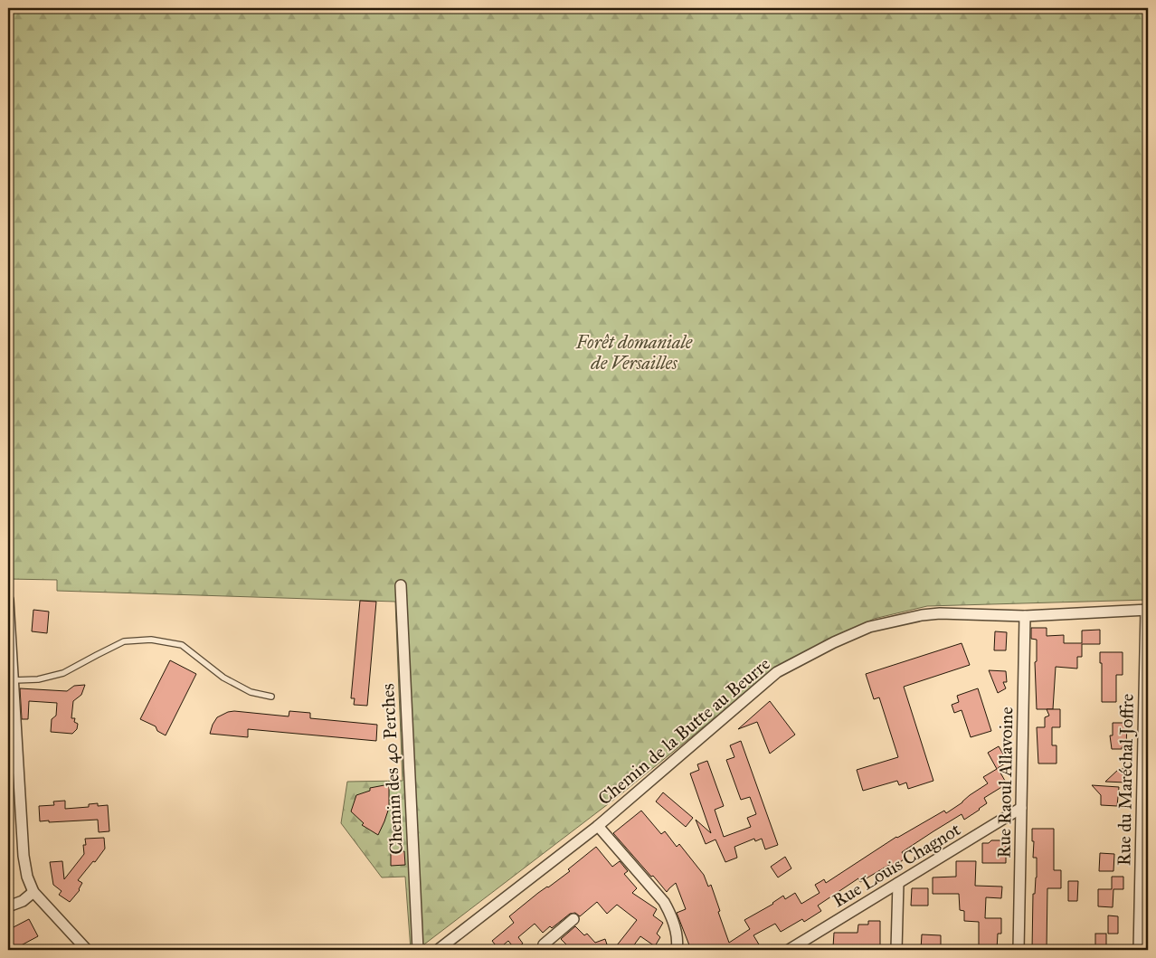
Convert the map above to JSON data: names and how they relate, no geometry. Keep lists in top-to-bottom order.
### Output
{
  "streets": {
    "street": [
      "Chemin de la Butte au Beurre",
      "Chemin des 40 Perches",
      "Rue du Maréchal Joffre",
      "Rue Raoul Allavoine",
      "Rue Louis Chagnot"
    ]
  },
  "crossings": [
    ["Chemin de la Butte au Beurre", "Rue du Maréchal Joffre"],
    ["Chemin de la Butte au Beurre", "Rue Raoul Allavoine"],
    ["Rue Raoul Allavoine", "Rue Louis Chagnot"]
  ],
  "parks": ["Forêt domaniale de Versailles"]
}
